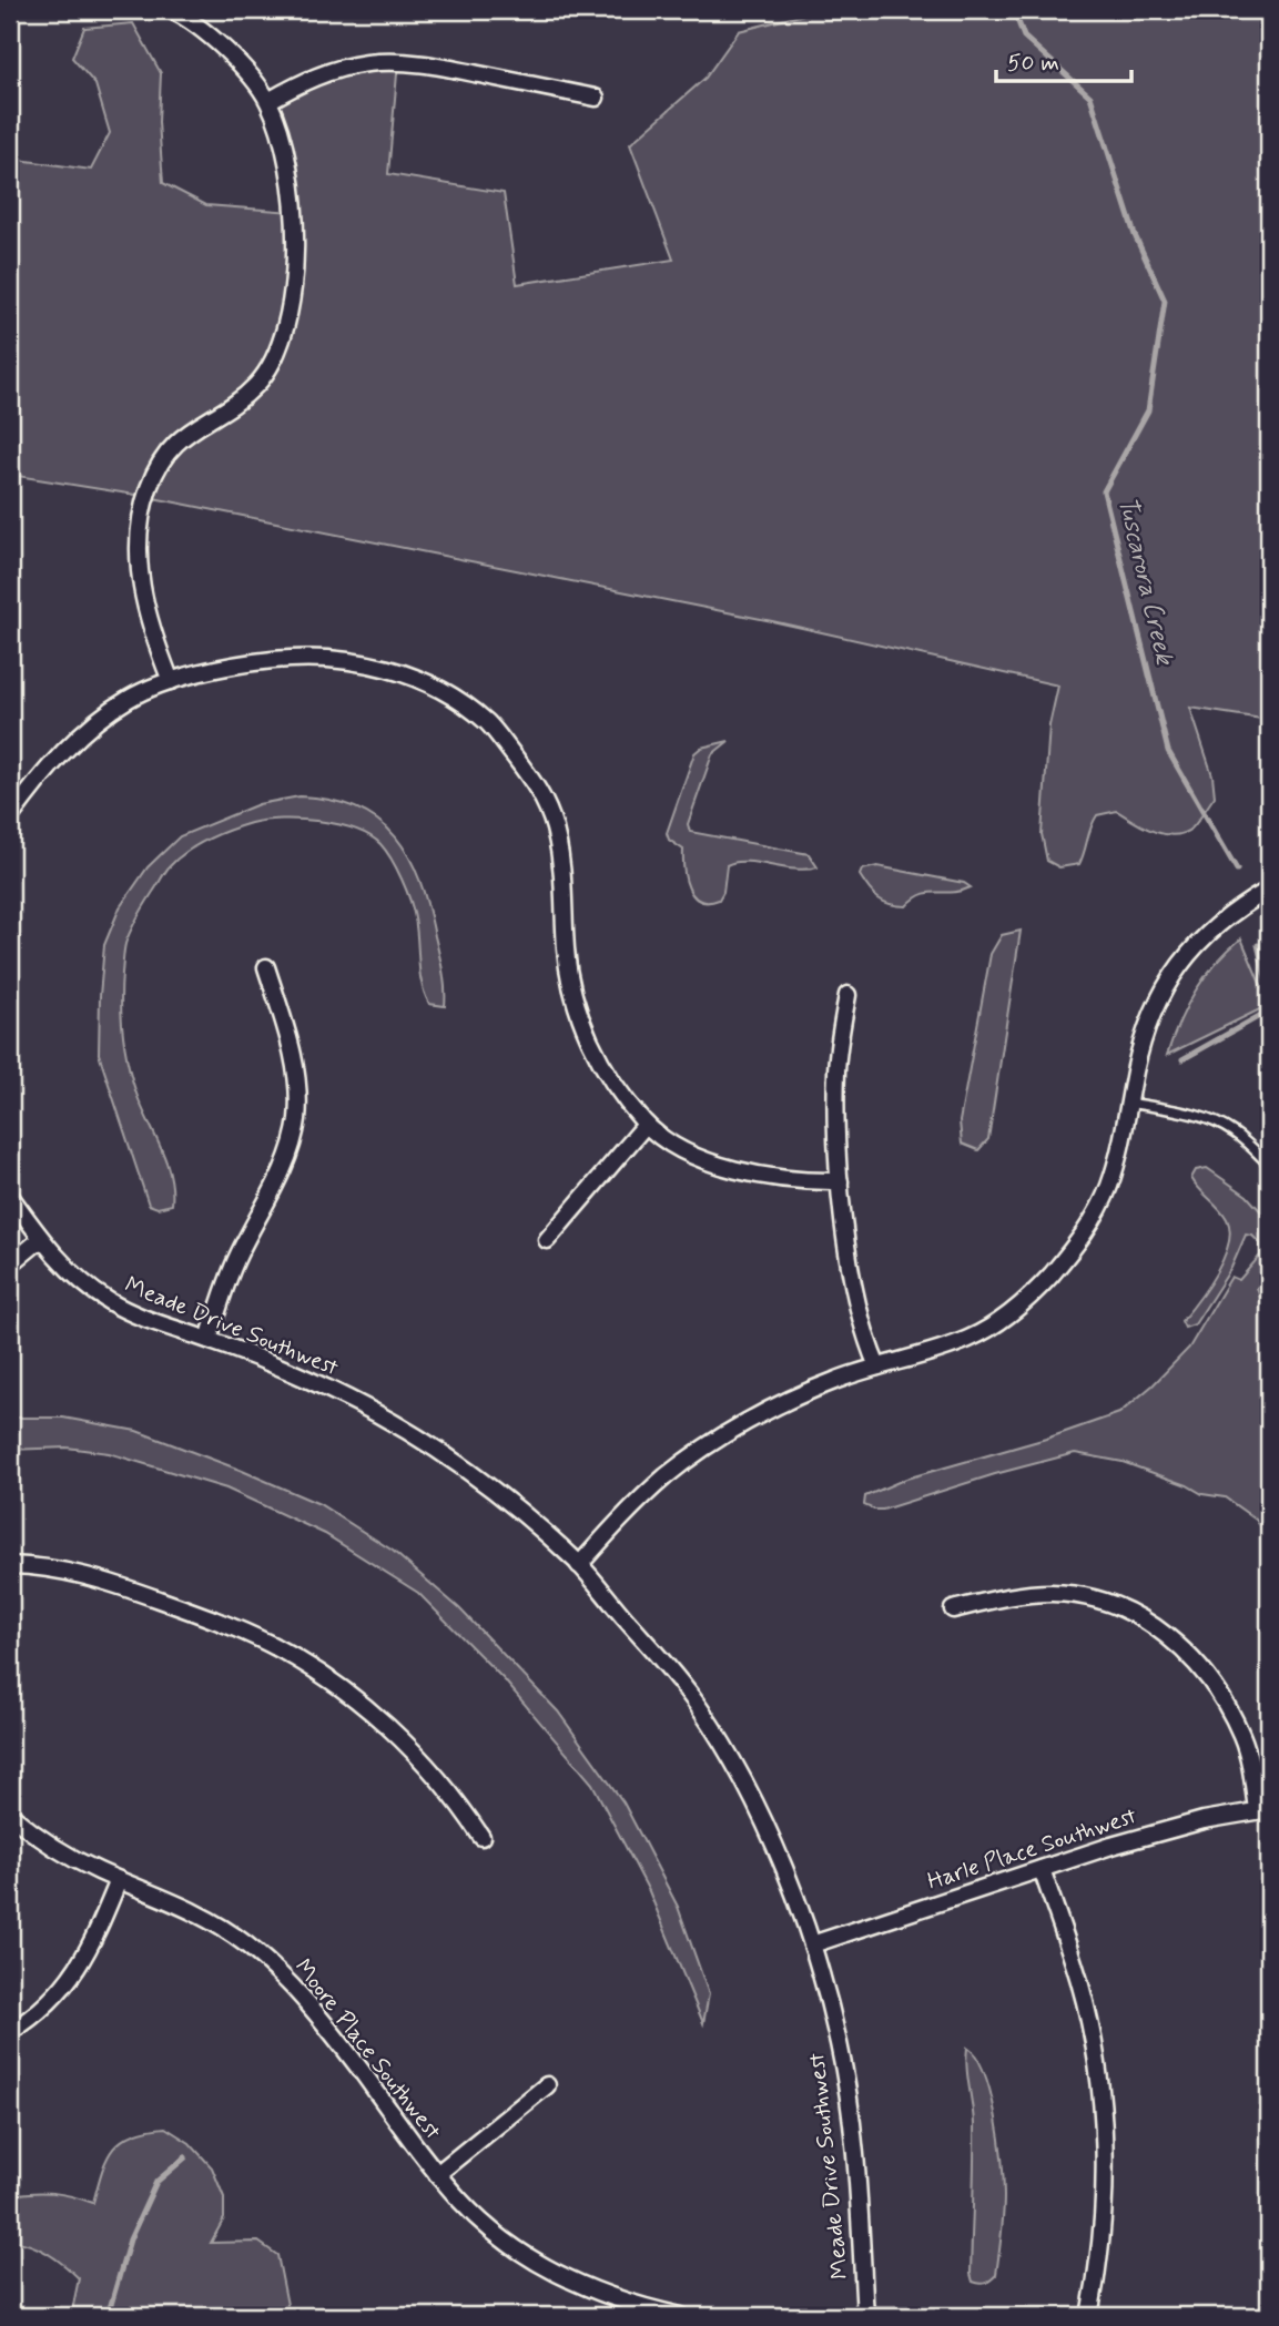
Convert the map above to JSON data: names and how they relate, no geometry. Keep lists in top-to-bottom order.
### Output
{
  "streets": {
    "street": ["Meade Drive Southwest", "Harle Place Southwest", "Moore Place Southwest"]
  },
  "crossings": [
    ["Meade Drive Southwest", "Harle Place Southwest"]
  ],
  "water": ["Tuscarora Creek"],
  "scale_bar": "50 m"
}
